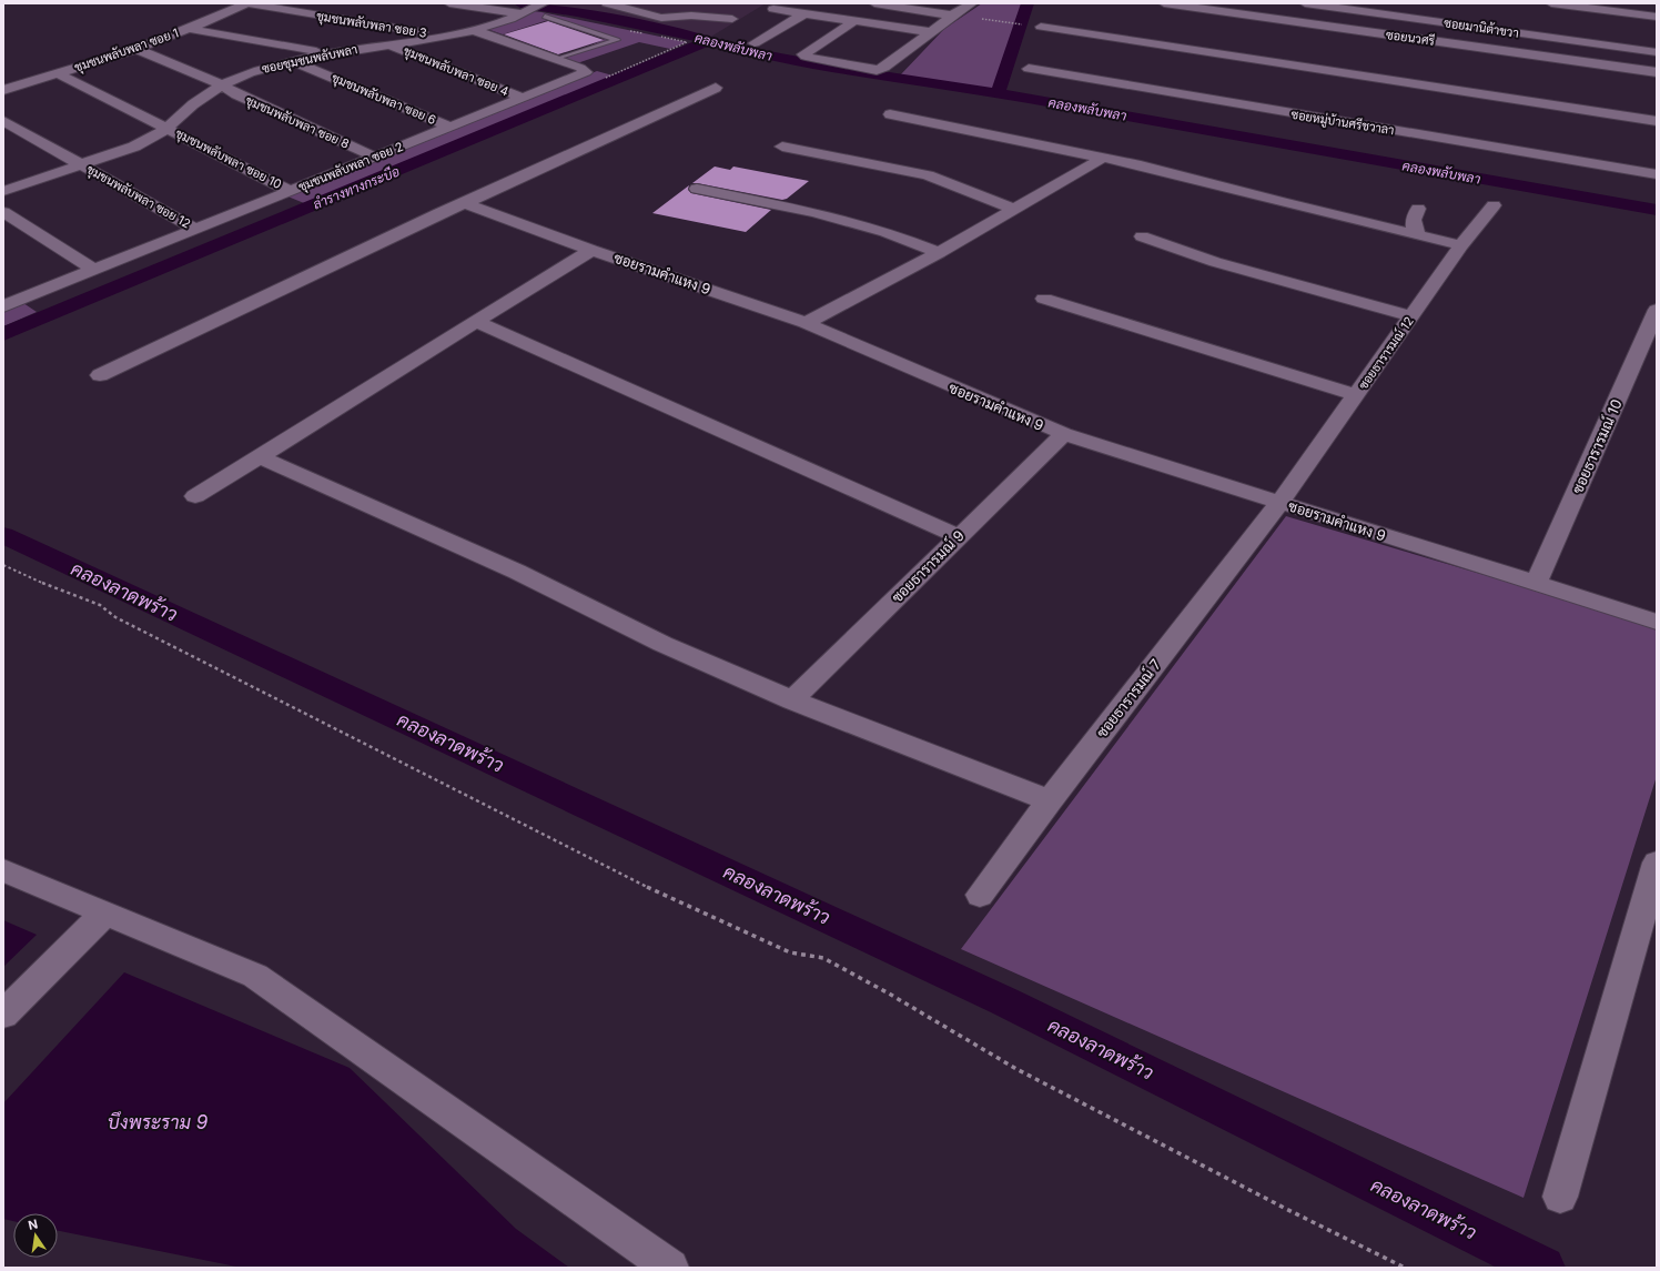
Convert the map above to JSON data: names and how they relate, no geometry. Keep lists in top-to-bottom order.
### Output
{
  "streets": {
    "street": [
      "ชุมชนพลับพลา ซอย 3",
      "ซอยมานิต้าขวา",
      "ซอยนวศรี",
      "ชุมชนพลับพลา ซอย 1",
      "ซอยชุมชนพลับพลา",
      "ชุมชนพลับพลา ซอย 4",
      "ชุมชนพลับพลา ซอย 6",
      "ชุมชนพลับพลา ซอย 8",
      "ซอยหมู่บ้านศรีชวาลา",
      "ชุมชนพลับพลา ซอย 10",
      "ชุมชนพลับพลา ซอย 2",
      "ชุมชนพลับพลา ซอย 12",
      "ซอยรามคำแหง 9",
      "ซอยธารารมณ์ 12",
      "ซอยธารารมณ์ 10",
      "ซอยธารารมณ์ 9",
      "ซอยธารารมณ์ 7"
    ]
  },
  "crossings": [
    ["ชุมชนพลับพลา ซอย 3", "ชุมชนพลับพลา ซอย 1"],
    ["ชุมชนพลับพลา ซอย 3", "ซอยชุมชนพลับพลา"],
    ["ชุมชนพลับพลา ซอย 1", "ชุมชนพลับพลา ซอย 8"],
    ["ชุมชนพลับพลา ซอย 1", "ชุมชนพลับพลา ซอย 10"],
    ["ซอยชุมชนพลับพลา", "ชุมชนพลับพลา ซอย 4"],
    ["ซอยชุมชนพลับพลา", "ชุมชนพลับพลา ซอย 6"],
    ["ซอยชุมชนพลับพลา", "ชุมชนพลับพลา ซอย 8"],
    ["ซอยชุมชนพลับพลา", "ชุมชนพลับพลา ซอย 10"],
    ["ซอยชุมชนพลับพลา", "ชุมชนพลับพลา ซอย 2"],
    ["ซอยชุมชนพลับพลา", "ชุมชนพลับพลา ซอย 12"],
    ["ชุมชนพลับพลา ซอย 4", "ชุมชนพลับพลา ซอย 2"],
    ["ชุมชนพลับพลา ซอย 6", "ชุมชนพลับพลา ซอย 2"],
    ["ชุมชนพลับพลา ซอย 8", "ชุมชนพลับพลา ซอย 2"],
    ["ชุมชนพลับพลา ซอย 10", "ชุมชนพลับพลา ซอย 2"],
    ["ชุมชนพลับพลา ซอย 2", "ชุมชนพลับพลา ซอย 12"],
    ["ซอยรามคำแหง 9", "ซอยธารารมณ์ 12"],
    ["ซอยรามคำแหง 9", "ซอยธารารมณ์ 10"],
    ["ซอยรามคำแหง 9", "ซอยธารารมณ์ 9"],
    ["ซอยรามคำแหง 9", "ซอยธารารมณ์ 7"],
    ["ซอยธารารมณ์ 12", "ซอยธารารมณ์ 7"]
  ],
  "water": [
    "คลองพลับพลา",
    "ลำรางทางกระบือ",
    "คลองลาดพร้าว",
    "บึงพระราม 9"
  ],
  "north": "top"
}
